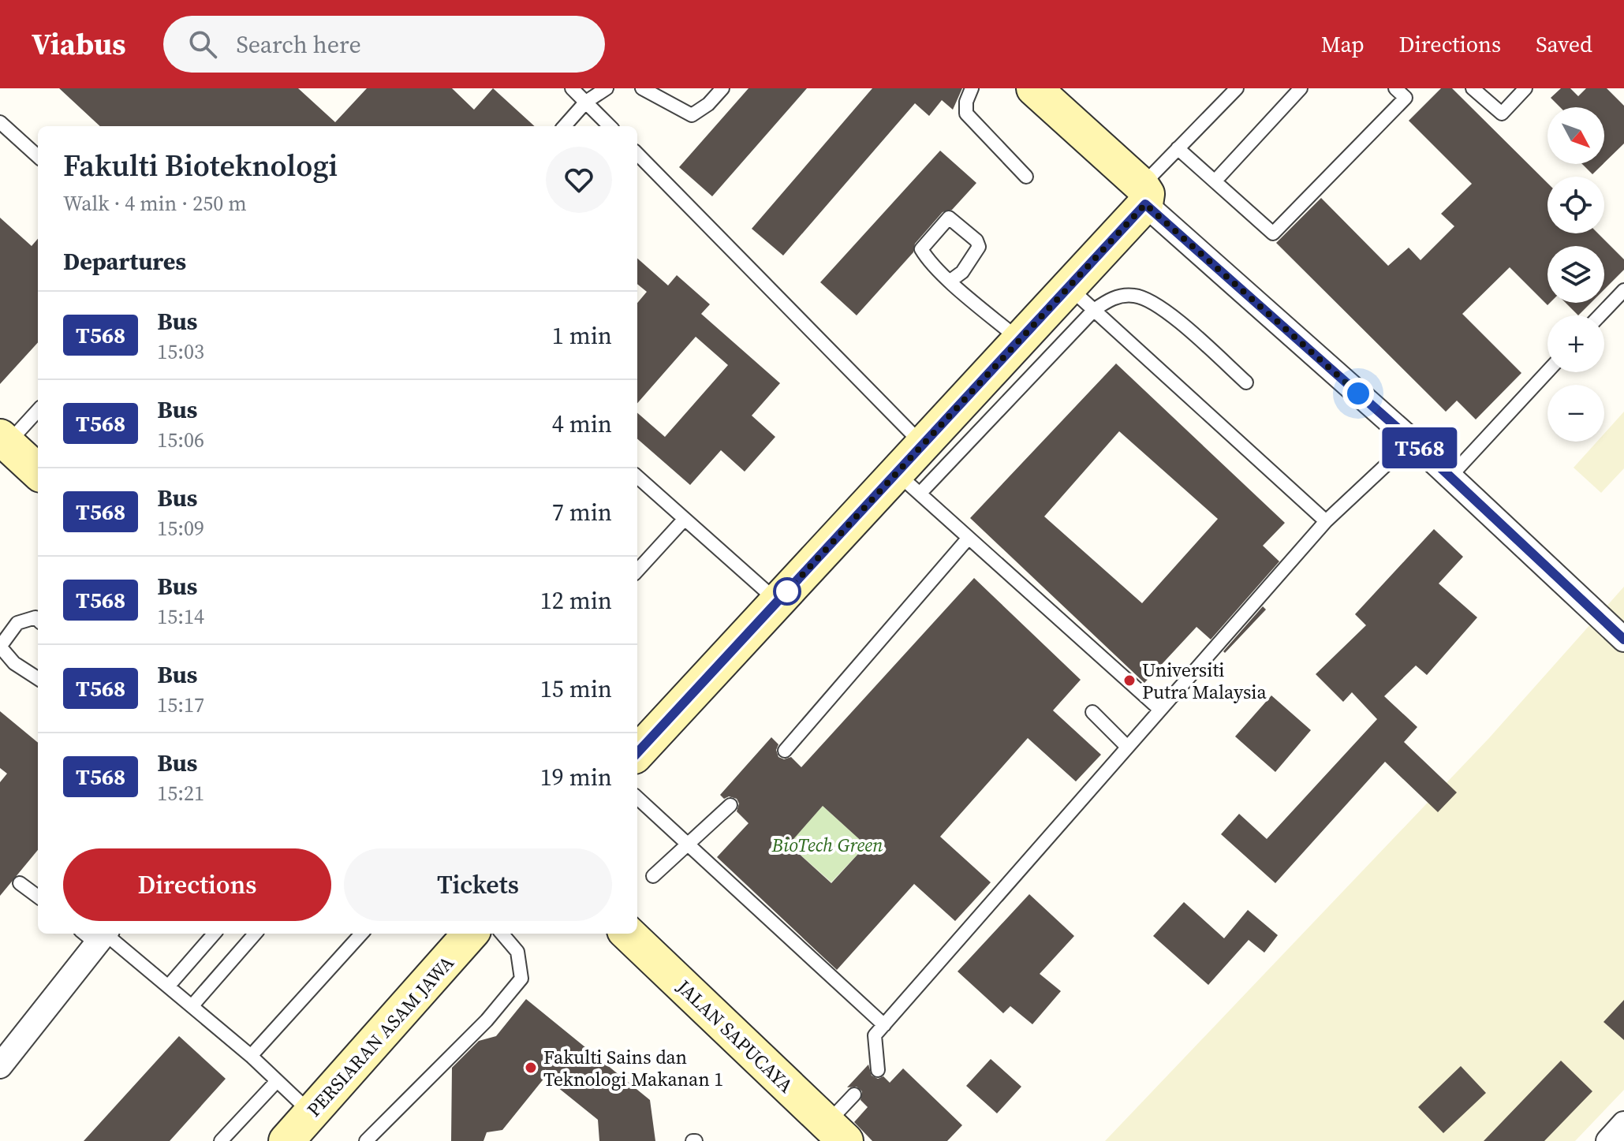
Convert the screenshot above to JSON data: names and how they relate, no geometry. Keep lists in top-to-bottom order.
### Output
{
  "streets": {
    "street": ["PERSIARAN ASAM JAWA", "JALAN SAPUCAYA"]
  },
  "parks": ["BioTech Green"],
  "places": ["Universiti Putra Malaysia", "Fakulti Sains dan Teknologi Makanan 1"],
  "lines": ["bus line T568"],
  "north": "bottom right",
  "page": {
    "header": "Viabus",
    "search": "Search here",
    "nav": ["Map", "Directions", "Saved"],
    "on_map": "T568",
    "map_buttons": ["+", "−"],
    "heading": [
      ["Fakulti Bioteknologi", "Walk · 4 min · 250 m"],
      "Departures"
    ],
    "list": [
      {
        "mark": "T568",
        "name": "Bus",
        "note": "15:03",
        "value": "1 min"
      },
      {
        "mark": "T568",
        "name": "Bus",
        "note": "15:06",
        "value": "4 min"
      },
      {
        "mark": "T568",
        "name": "Bus",
        "note": "15:09",
        "value": "7 min"
      },
      {
        "mark": "T568",
        "name": "Bus",
        "note": "15:14",
        "value": "12 min"
      },
      {
        "mark": "T568",
        "name": "Bus",
        "note": "15:17",
        "value": "15 min"
      },
      {
        "mark": "T568",
        "name": "Bus",
        "note": "15:21",
        "value": "19 min"
      }
    ],
    "buttons": ["Directions", "Tickets"]
  }
}
